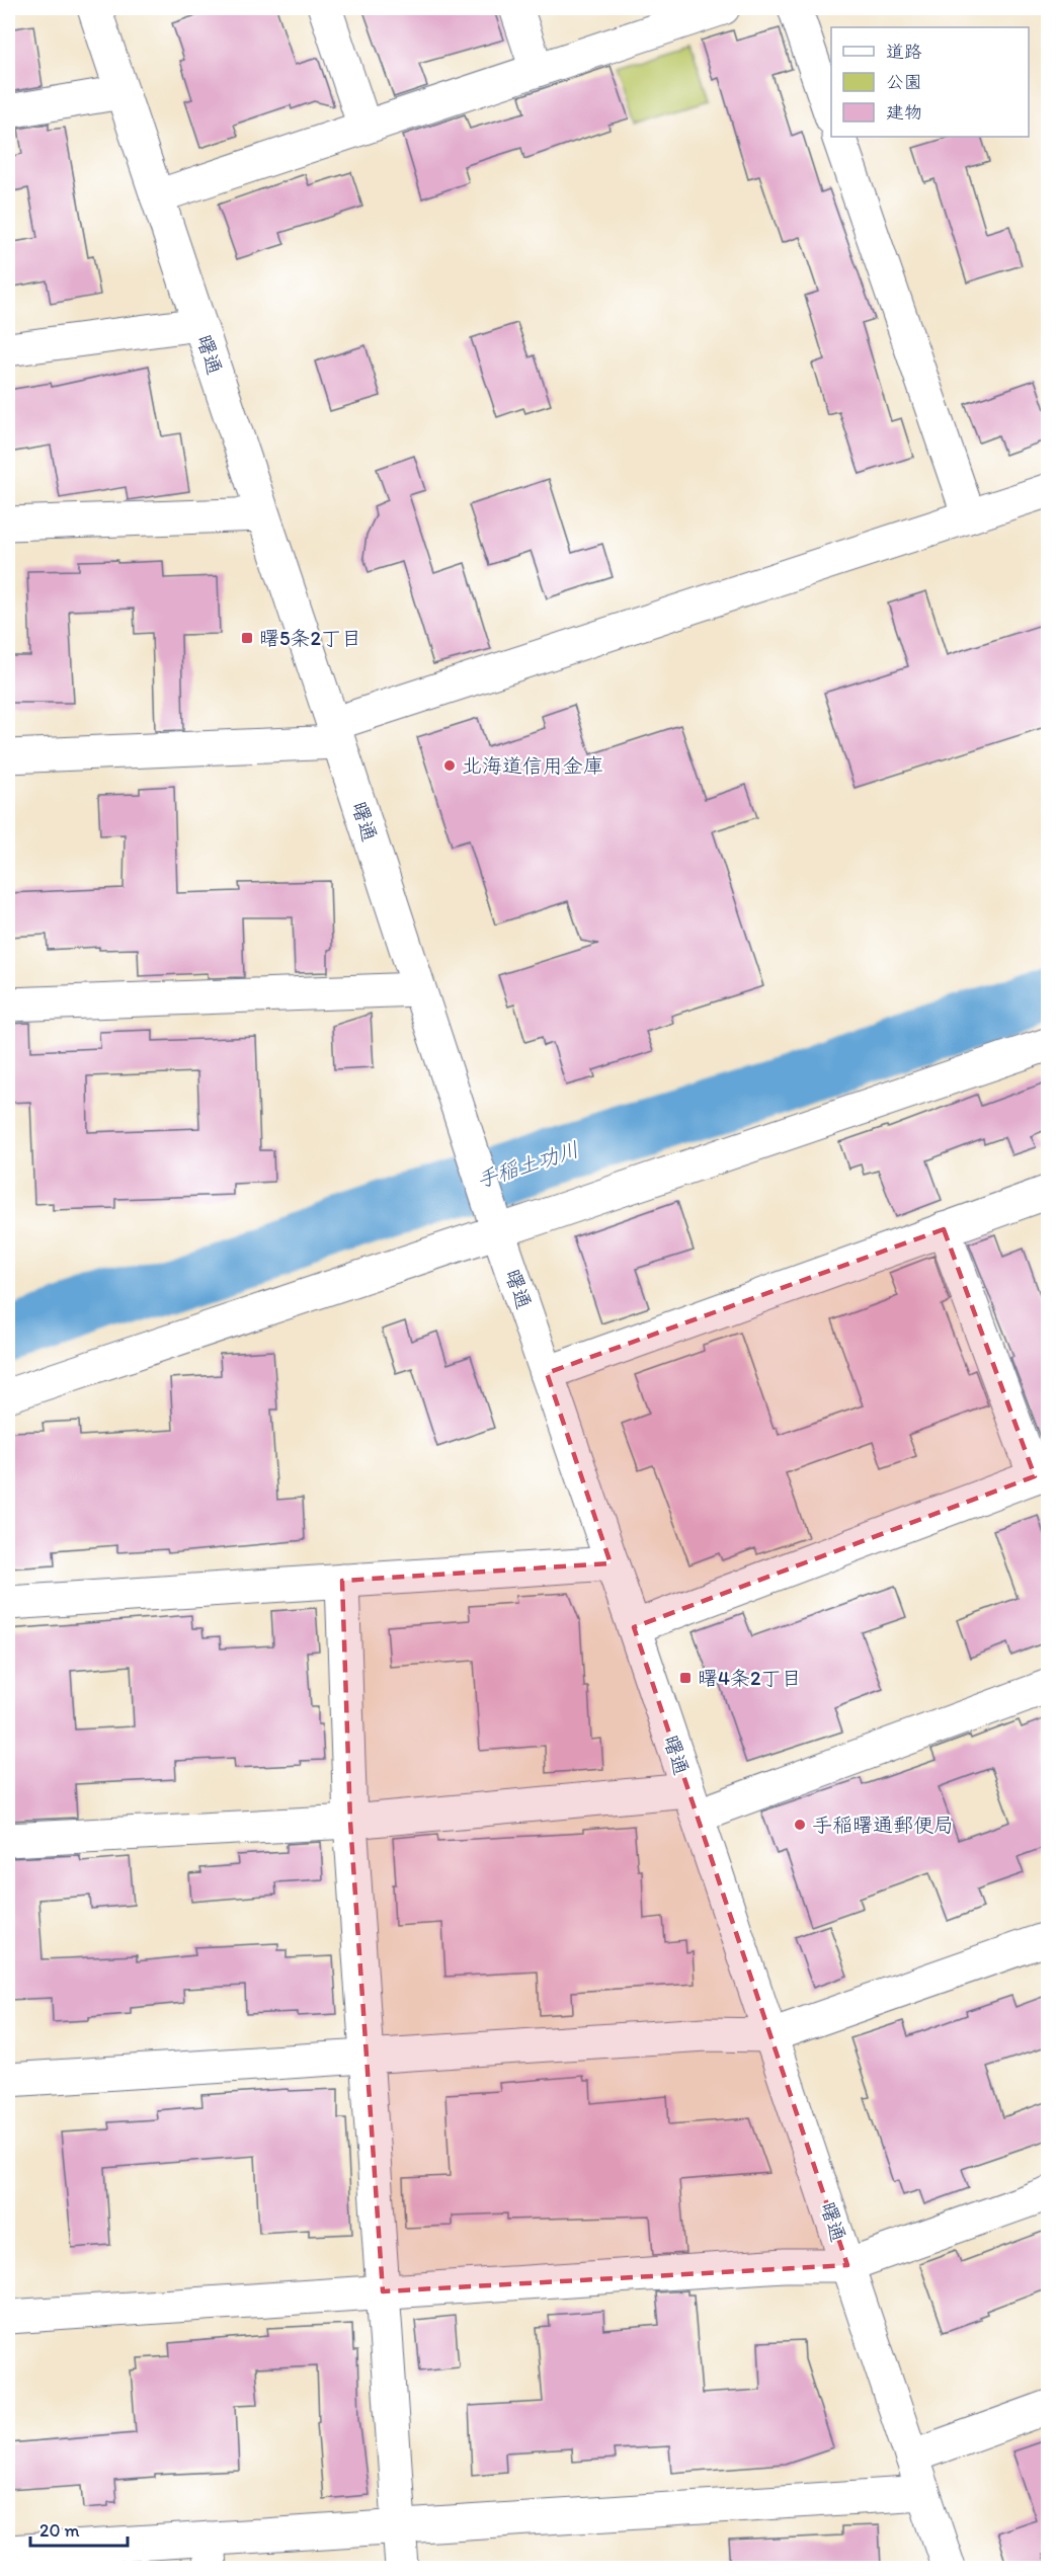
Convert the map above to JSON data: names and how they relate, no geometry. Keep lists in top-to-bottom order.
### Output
{
  "streets": {
    "street": ["曙通"]
  },
  "water": ["手稲土功川"],
  "places": {
    "transit": ["曙5条2丁目", "曙4条2丁目"],
    "other": ["北海道信用金庫", "手稲曙通郵便局"]
  },
  "legend": ["道路", "公園", "建物"],
  "scale_bar": "20 m"
}
